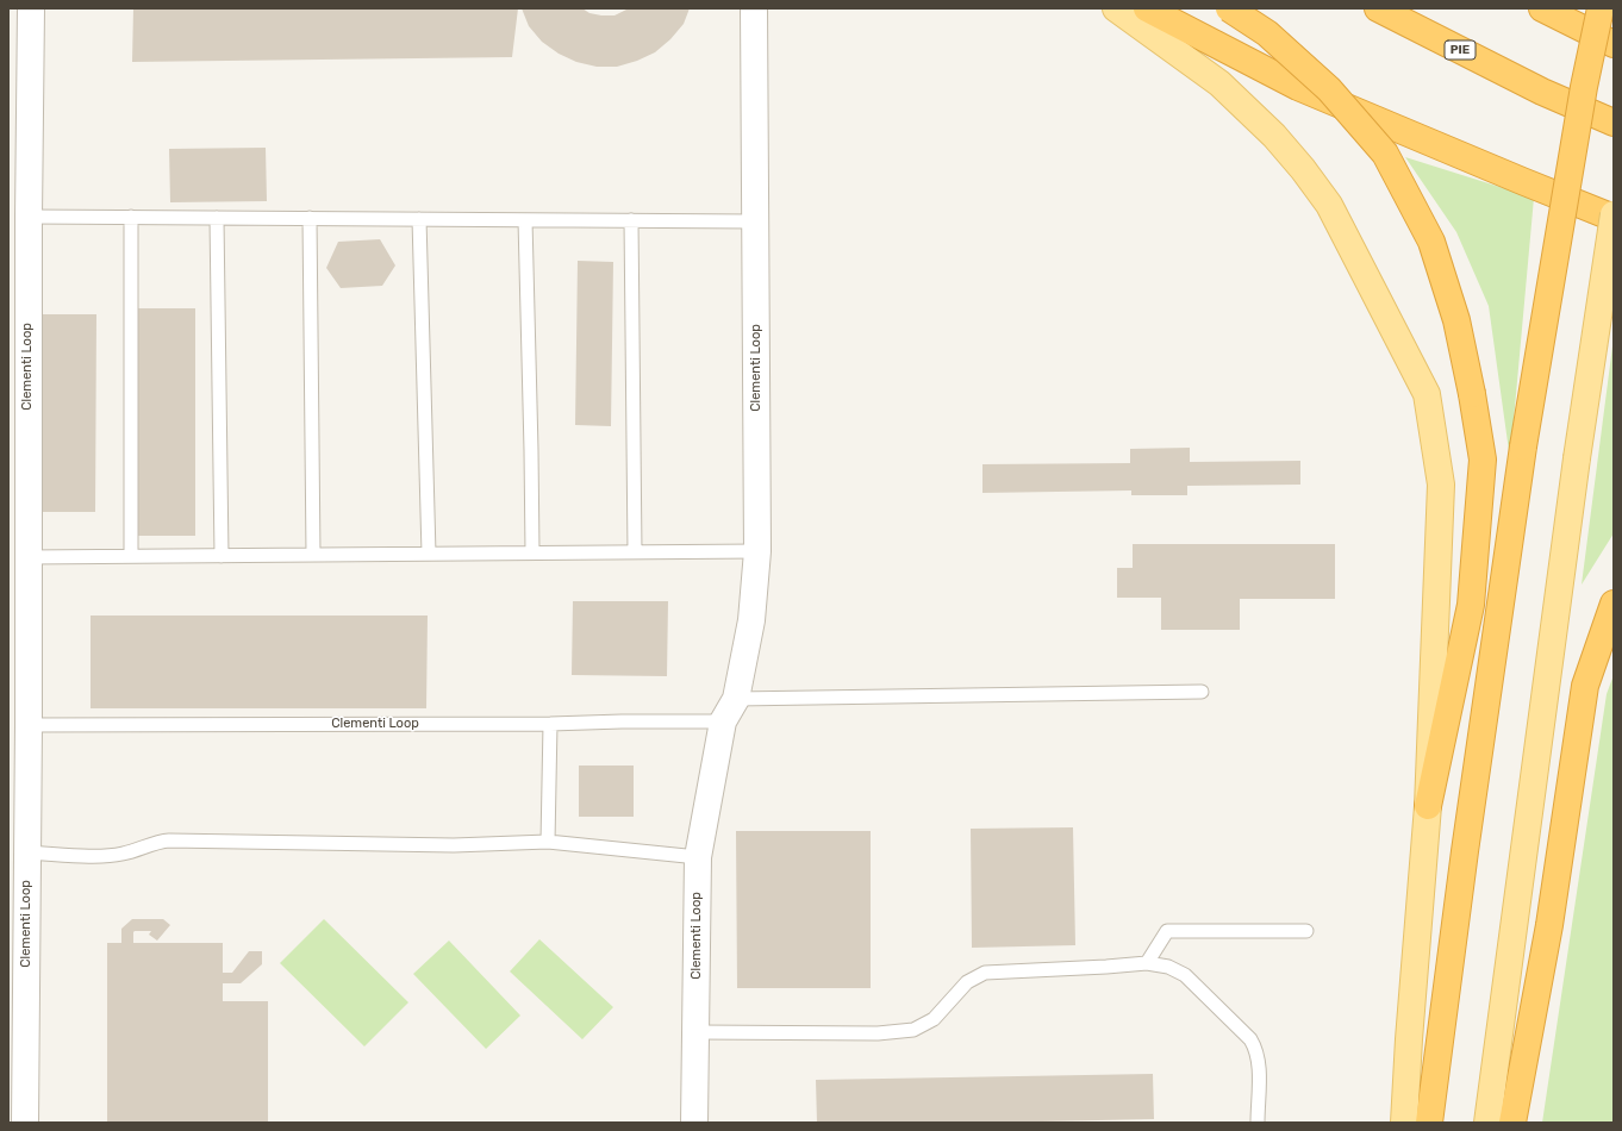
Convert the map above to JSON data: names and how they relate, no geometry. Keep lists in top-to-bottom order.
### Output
{
  "streets": {
    "highway": ["PIE"],
    "street": ["Clementi Loop"]
  }
}
